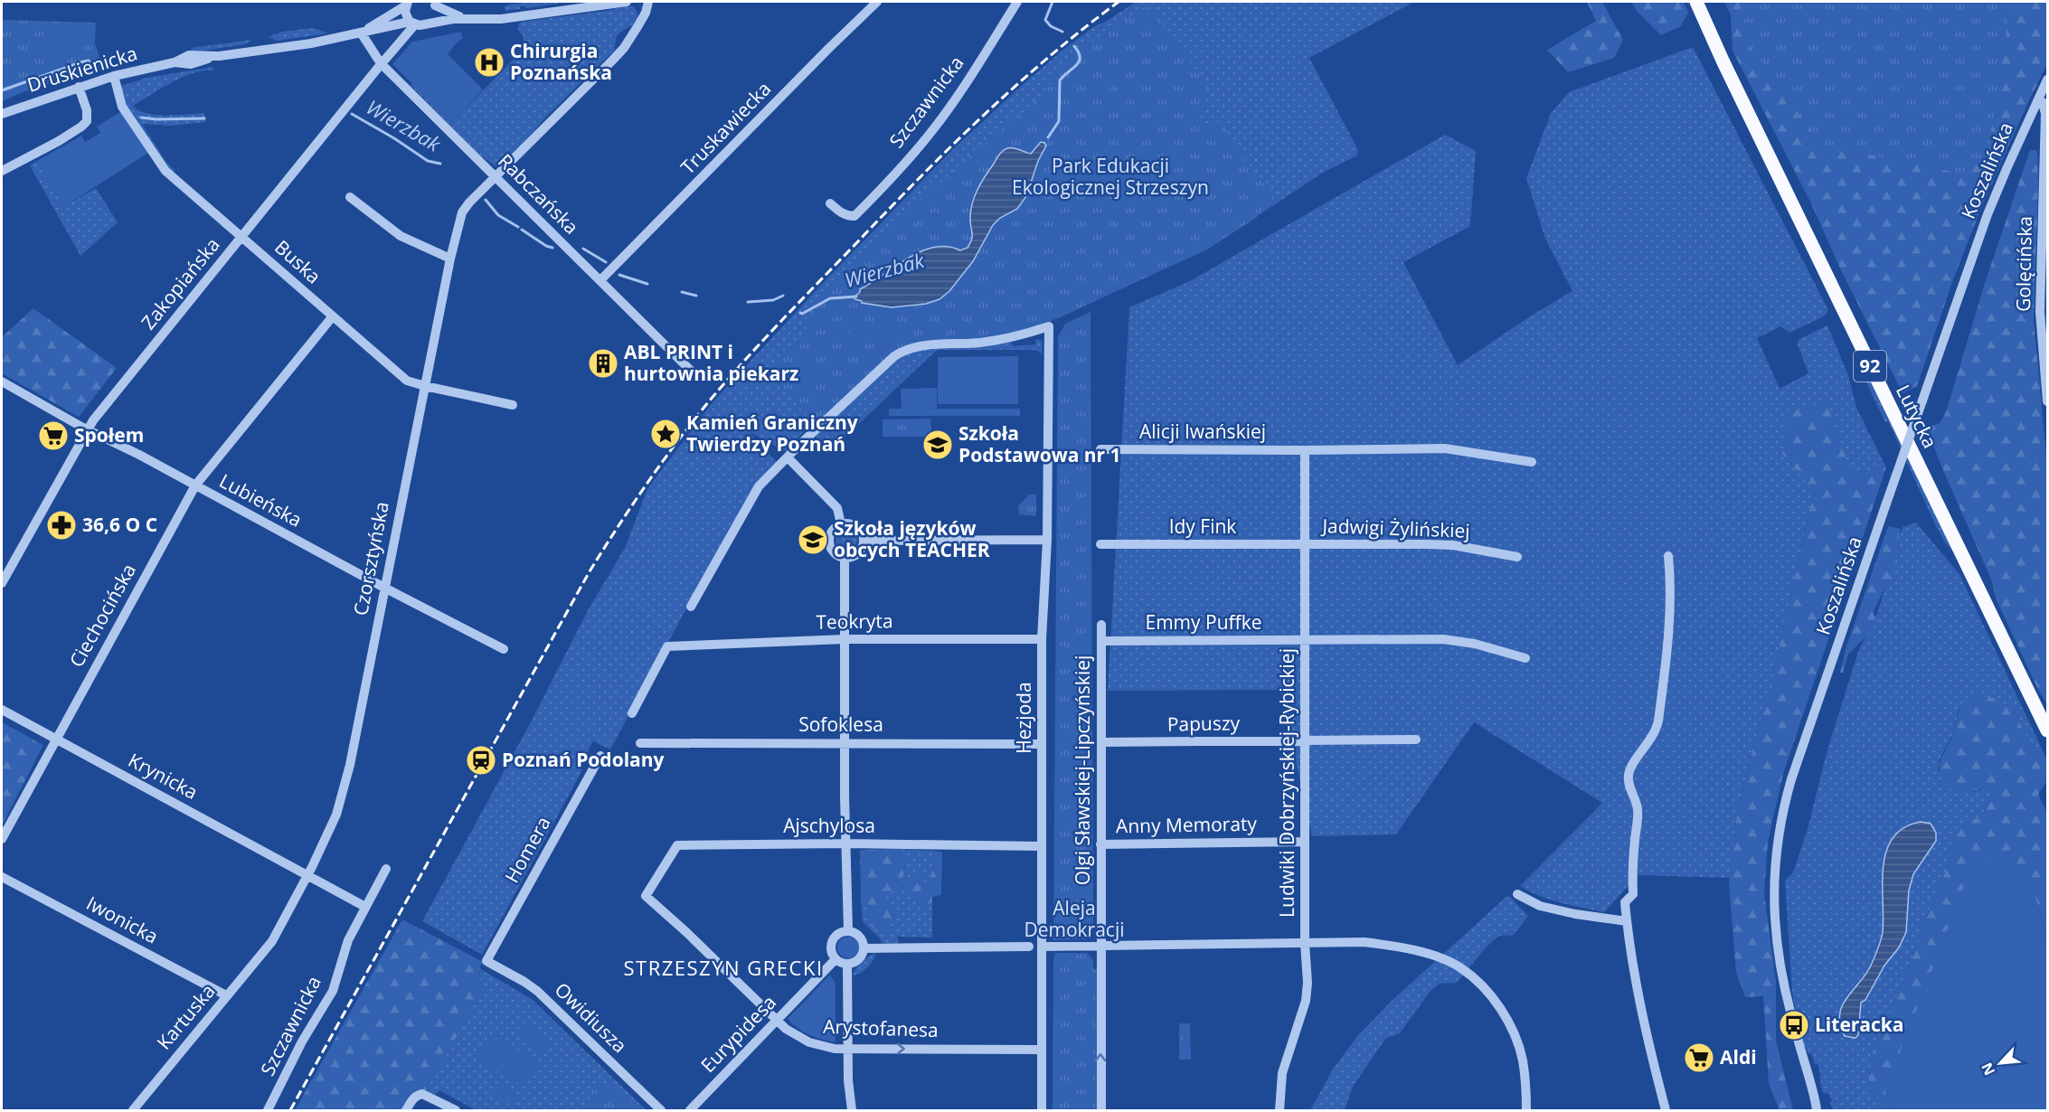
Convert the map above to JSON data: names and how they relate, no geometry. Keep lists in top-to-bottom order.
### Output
{
  "streets": {
    "main road": ["92", "Lutycka"],
    "street": [
      "Druskienicka",
      "Szczawnicka",
      "Truskawiecka",
      "Koszalińska",
      "Rabczańska",
      "Buska",
      "Golęcińska",
      "Zakopiańska",
      "Alicji Iwańskiej",
      "Lubieńska",
      "Idy Fink",
      "Jadwigi Żylińskiej",
      "Czorsztyńska",
      "Ciechocińska",
      "Teokryta",
      "Emmy Puffke",
      "Hezjoda",
      "Papuszy",
      "Sofoklesa",
      "Olgi Sławskiej-Lipczyńskiej",
      "Krynicka",
      "Ludwiki Dobrzyńskiej-Rybickiej",
      "Anny Memoraty",
      "Ajschylosa",
      "Homera",
      "Iwonicka",
      "Kartuska",
      "Owidiusza",
      "Arystofanesa",
      "Eurypidesa"
    ]
  },
  "crossings": [
    ["Druskienicka", "Rabczańska"],
    ["Druskienicka", "Buska"],
    ["Druskienicka", "Zakopiańska"],
    ["Szczawnicka", "Krynicka"],
    ["Truskawiecka", "Rabczańska"],
    ["Koszalińska", "Golęcińska"],
    ["Rabczańska", "Zakopiańska"],
    ["Rabczańska", "Czorsztyńska"],
    ["Buska", "Zakopiańska"],
    ["Buska", "Czorsztyńska"],
    ["Buska", "Ciechocińska"],
    ["Zakopiańska", "Lubieńska"],
    ["Alicji Iwańskiej", "Ludwiki Dobrzyńskiej-Rybickiej"],
    ["Lubieńska", "Czorsztyńska"],
    ["Lubieńska", "Ciechocińska"],
    ["Idy Fink", "Jadwigi Żylińskiej"],
    ["Idy Fink", "Ludwiki Dobrzyńskiej-Rybickiej"],
    ["Jadwigi Żylińskiej", "Ludwiki Dobrzyńskiej-Rybickiej"],
    ["Czorsztyńska", "Krynicka"],
    ["Czorsztyńska", "Kartuska"],
    ["Ciechocińska", "Krynicka"],
    ["Teokryta", "Hezjoda"],
    ["Emmy Puffke", "Olgi Sławskiej-Lipczyńskiej"],
    ["Emmy Puffke", "Ludwiki Dobrzyńskiej-Rybickiej"],
    ["Hezjoda", "Sofoklesa"],
    ["Hezjoda", "Ajschylosa"],
    ["Hezjoda", "Arystofanesa"],
    ["Papuszy", "Olgi Sławskiej-Lipczyńskiej"],
    ["Papuszy", "Ludwiki Dobrzyńskiej-Rybickiej"],
    ["Olgi Sławskiej-Lipczyńskiej", "Anny Memoraty"],
    ["Ludwiki Dobrzyńskiej-Rybickiej", "Anny Memoraty"],
    ["Ajschylosa", "Arystofanesa"],
    ["Homera", "Owidiusza"],
    ["Iwonicka", "Kartuska"],
    ["Arystofanesa", "Eurypidesa"]
  ],
  "one_way": ["Arystofanesa"],
  "districts": ["STRZESZYN GRECKI"],
  "water": ["Wierzbak"],
  "parks": ["Park Edukacji Ekologicznej Strzeszyn", "Aleja Demokracji"],
  "places": {
    "hospital": ["Chirurgia Poznańska"],
    "building": ["ABL PRINT i hurtownia piekarz"],
    "place": ["Kamień Graniczny Twierdzy Poznań"],
    "supermarket": ["Społem", "Aldi"],
    "school or university": ["Szkoła Podstawowa nr 1", "Szkoła języków obcych TEACHER"],
    "pharmacy": ["36,6 O C"],
    "station": ["Poznań Podolany"],
    "bus stop": ["Literacka"]
  },
  "north": "bottom left"
}
